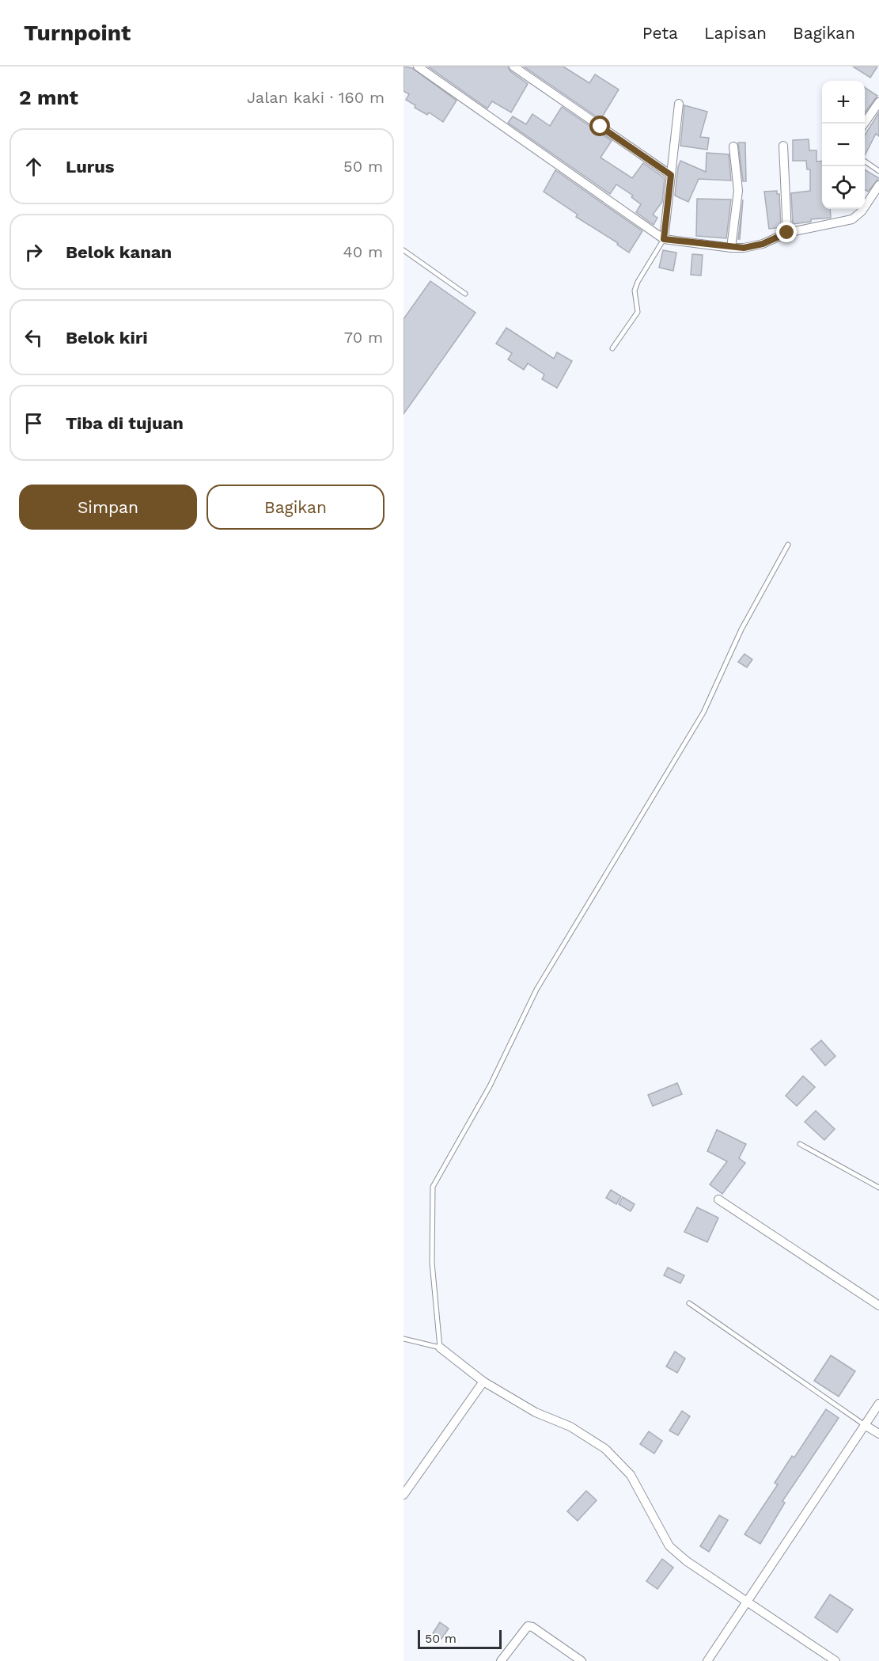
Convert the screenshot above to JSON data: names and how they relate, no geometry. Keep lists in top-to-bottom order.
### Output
{
  "scale_bar": "50 m",
  "page": {
    "header": "Turnpoint",
    "nav": ["Peta", "Lapisan", "Bagikan"],
    "heading": ["2 mnt", "Jalan kaki · 160 m"],
    "map_buttons": ["+", "−"],
    "list": [
      ["Lurus", "50 m"],
      ["Belok kanan", "40 m"],
      ["Belok kiri", "70 m"],
      "Tiba di tujuan"
    ],
    "buttons": ["Simpan", "Bagikan"],
    "scale": "50 m"
  }
}
